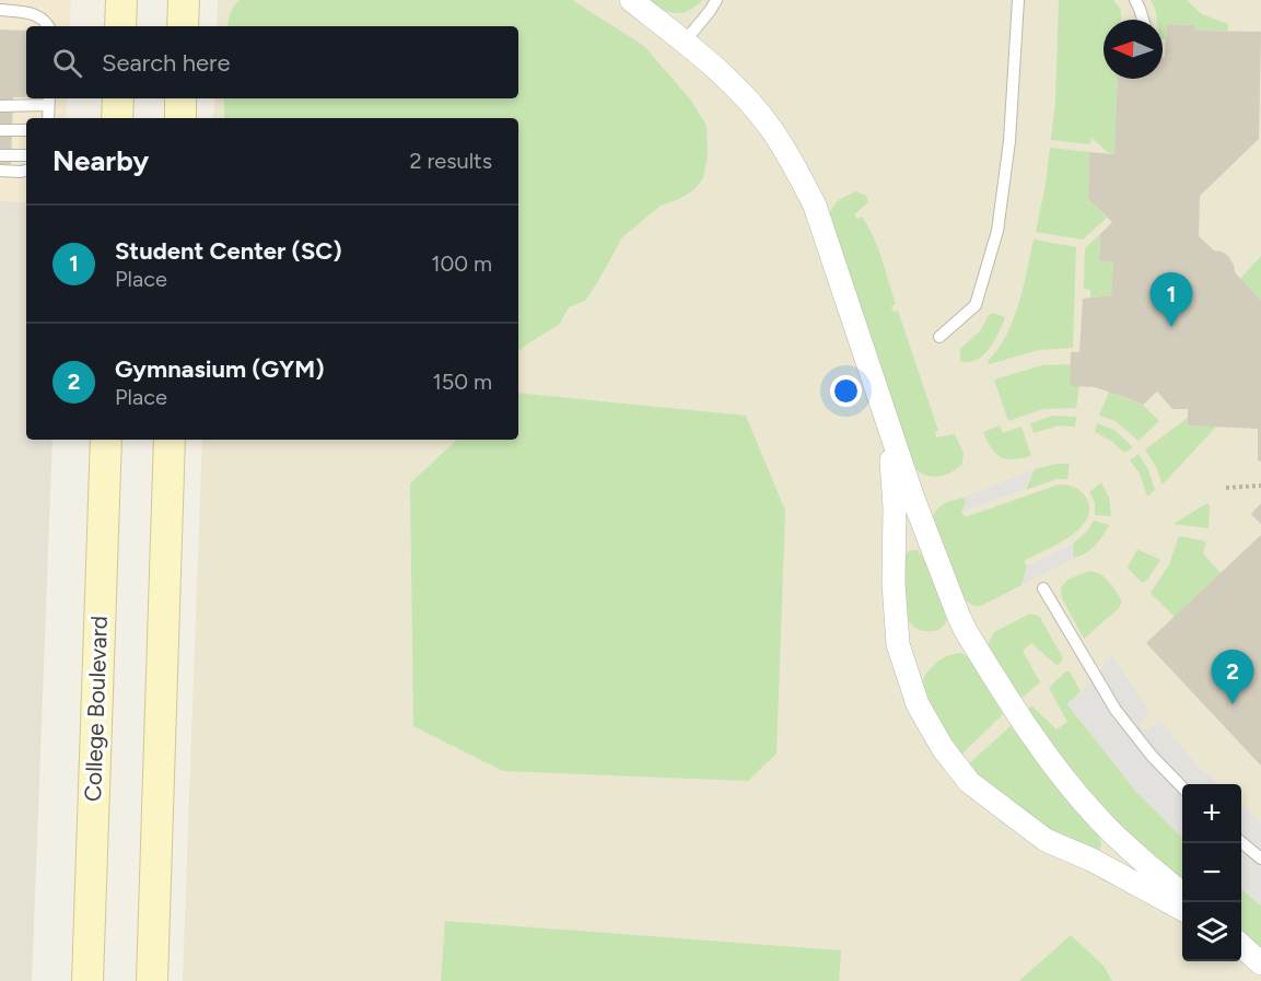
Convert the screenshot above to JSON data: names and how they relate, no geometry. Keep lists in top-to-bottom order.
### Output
{
  "streets": {
    "main road": ["College Boulevard"]
  },
  "north": "left",
  "page": {
    "search": "Search here",
    "heading": ["Nearby", "2 results"],
    "list": [
      {
        "mark": "1",
        "name": "Student Center (SC)",
        "note": "Place",
        "value": "100 m"
      },
      {
        "mark": "2",
        "name": "Gymnasium (GYM)",
        "note": "Place",
        "value": "150 m"
      }
    ],
    "pins": ["1", "2"],
    "map_buttons": ["+", "−"]
  }
}
